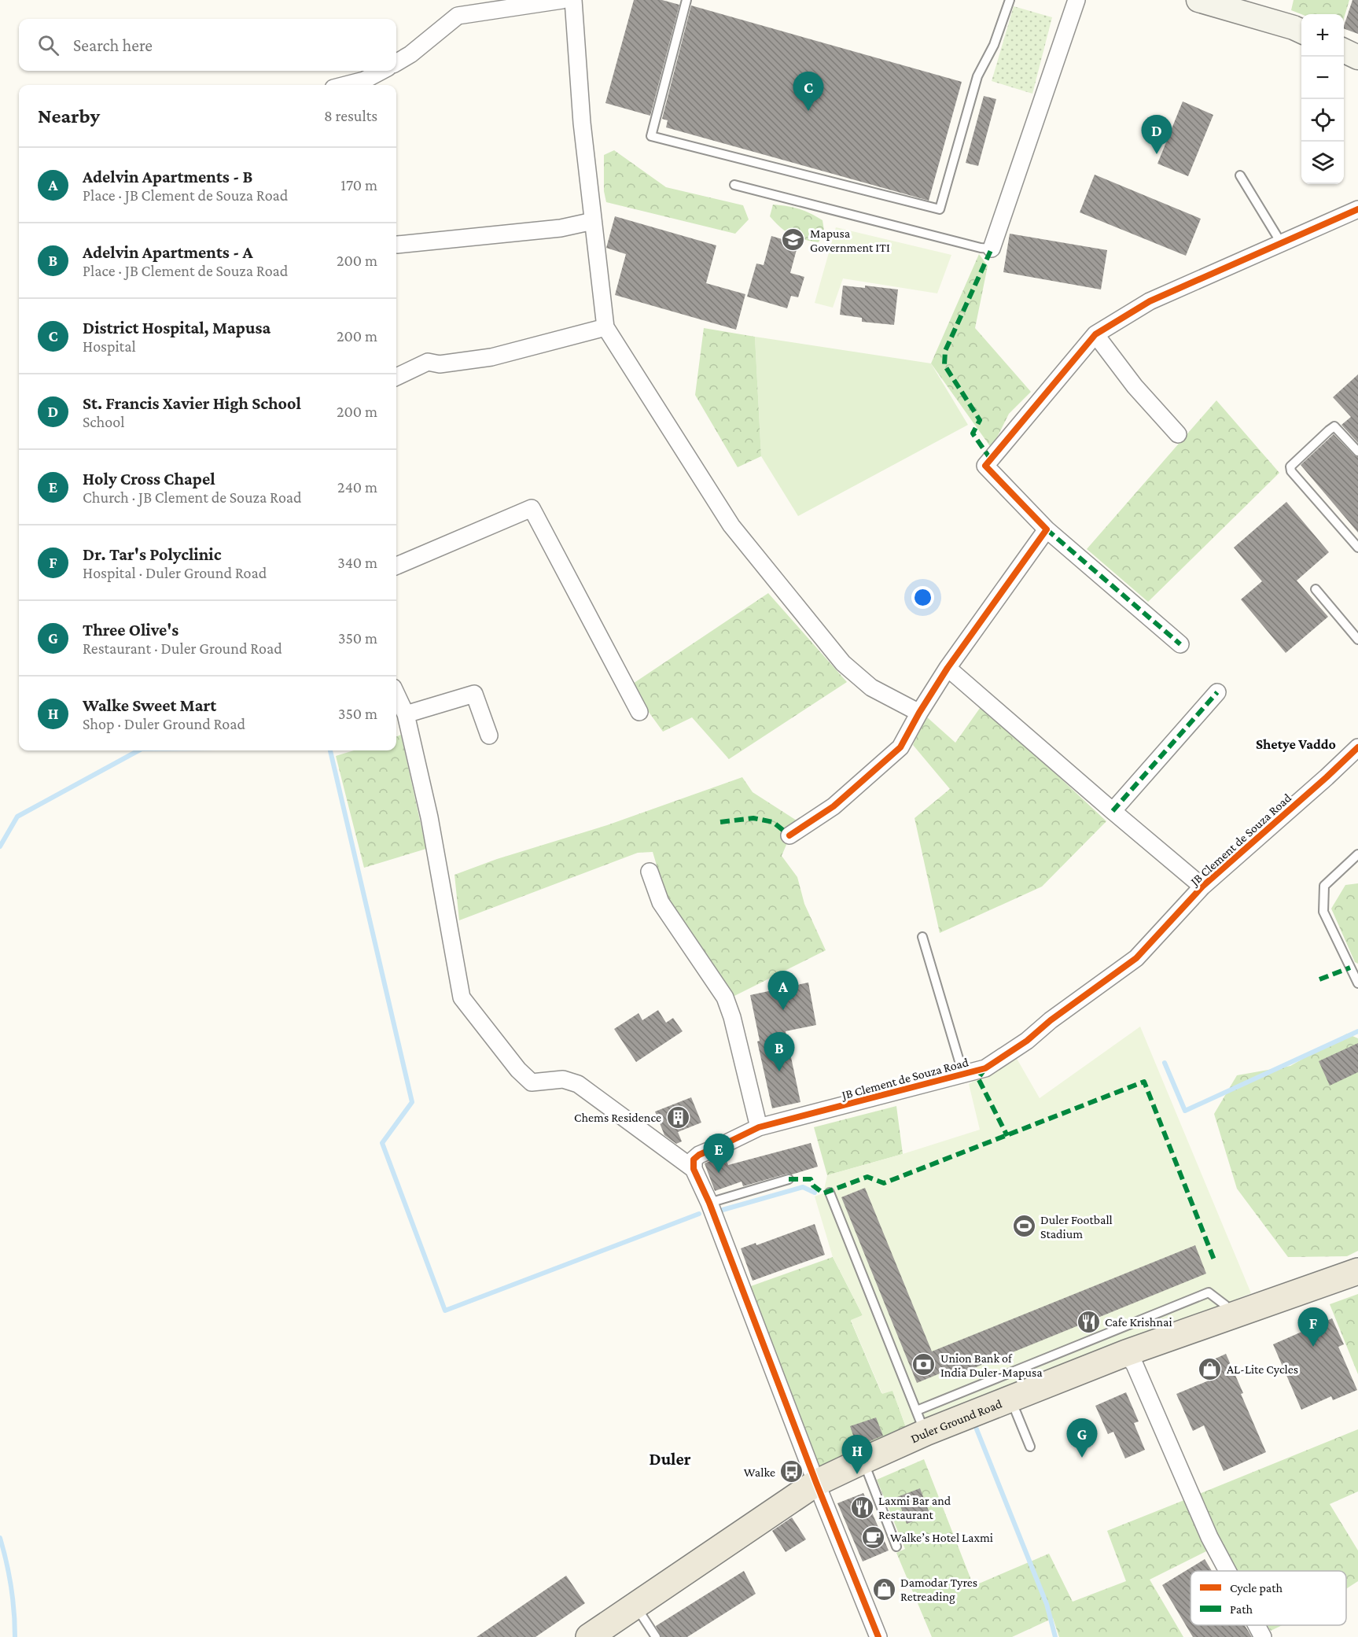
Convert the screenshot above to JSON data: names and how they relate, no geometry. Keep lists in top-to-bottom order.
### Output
{
  "streets": {
    "main road": ["Duler Ground Road"],
    "street": ["JB Clement de Souza Road"]
  },
  "districts": ["Shetye Vaddo", "Duler"],
  "places": {
    "school or university": ["Mapusa Government ITI"],
    "building": ["Chems Residence"],
    "sports": ["Duler Football Stadium"],
    "restaurant": ["Cafe Krishnai", "Laxmi Bar and Restaurant"],
    "bank": ["Union Bank of India Duler-Mapusa"],
    "shop": ["AL-Lite Cycles", "Damodar Tyres Retreading"],
    "bus stop": ["Walke"],
    "cafe": ["Walke’s Hotel Laxmi"]
  },
  "legend": ["Cycle path", "Path"],
  "page": {
    "map_buttons": ["+", "−"],
    "search": "Search here",
    "pins": [
      "C",
      "D",
      "A",
      "B",
      "E",
      "F",
      "G",
      "H"
    ],
    "heading": ["Nearby", "8 results"],
    "list": [
      {
        "mark": "A",
        "name": "Adelvin Apartments - B",
        "note": "Place · JB Clement de Souza Road",
        "value": "170 m"
      },
      {
        "mark": "B",
        "name": "Adelvin Apartments - A",
        "note": "Place · JB Clement de Souza Road",
        "value": "200 m"
      },
      {
        "mark": "C",
        "name": "District Hospital, Mapusa",
        "note": "Hospital",
        "value": "200 m"
      },
      {
        "mark": "D",
        "name": "St. Francis Xavier High School",
        "note": "School",
        "value": "200 m"
      },
      {
        "mark": "E",
        "name": "Holy Cross Chapel",
        "note": "Church · JB Clement de Souza Road",
        "value": "240 m"
      },
      {
        "mark": "F",
        "name": "Dr. Tar's Polyclinic",
        "note": "Hospital · Duler Ground Road",
        "value": "340 m"
      },
      {
        "mark": "G",
        "name": "Three Olive's",
        "note": "Restaurant · Duler Ground Road",
        "value": "350 m"
      },
      {
        "mark": "H",
        "name": "Walke Sweet Mart",
        "note": "Shop · Duler Ground Road",
        "value": "350 m"
      }
    ]
  }
}
